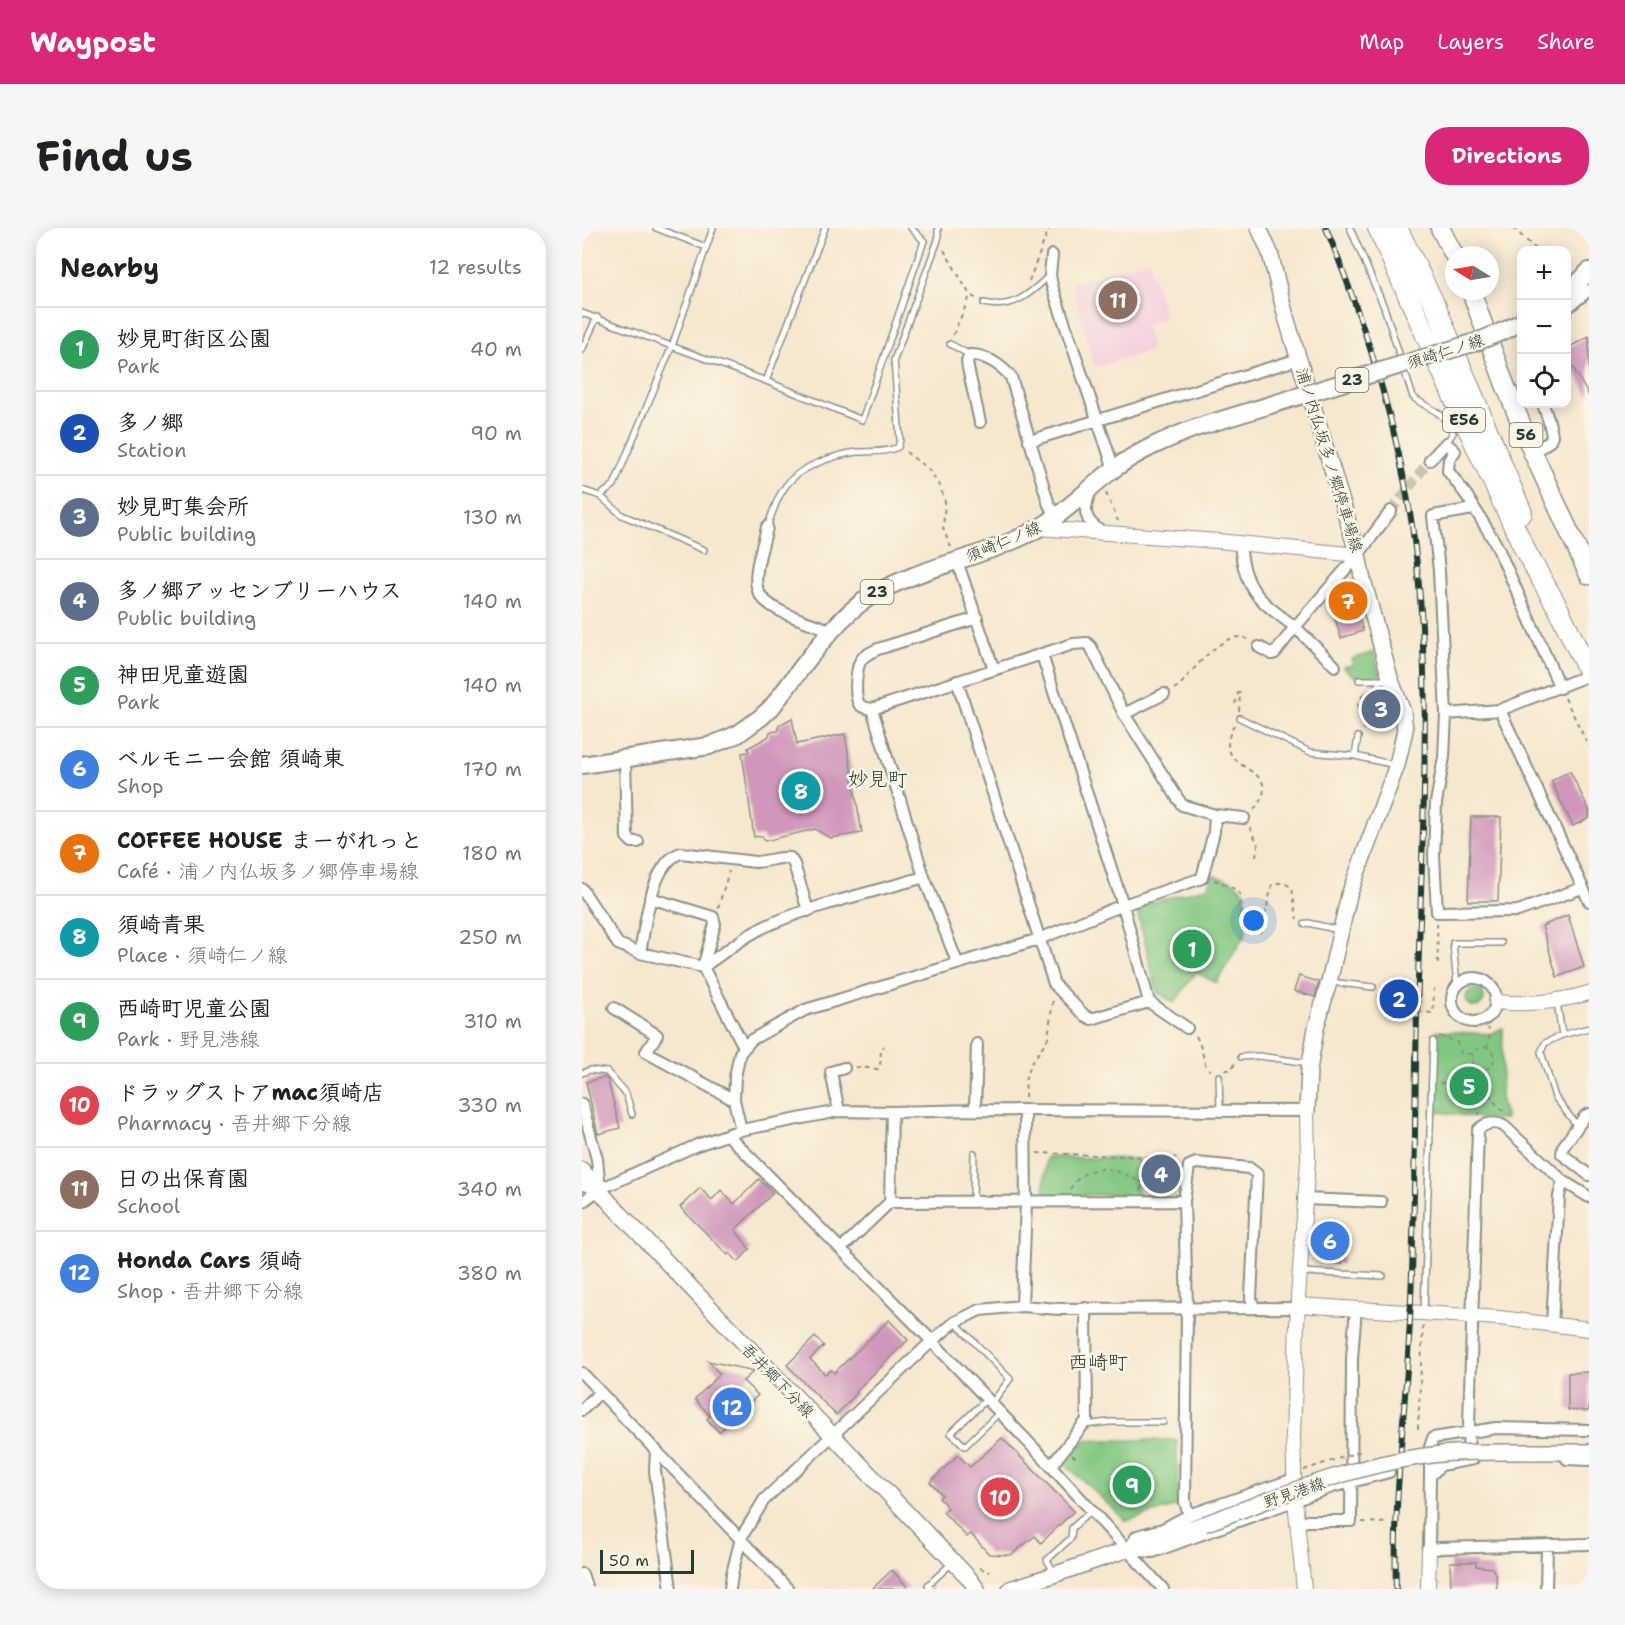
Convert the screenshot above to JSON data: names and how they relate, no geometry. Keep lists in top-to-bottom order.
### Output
{
  "streets": {
    "highway": ["E56", "56"],
    "main road": [
      "須崎仁ノ線",
      "23",
      "浦ノ内仏坂多ノ郷停車場線",
      "吾井郷下分線",
      "野見港線"
    ]
  },
  "districts": ["妙見町", "西崎町"],
  "scale_bar": "50 m",
  "north": "left",
  "page": {
    "header": "Waypost",
    "nav": ["Map", "Layers", "Share"],
    "buttons": "Directions",
    "title": "Find us",
    "heading": ["Nearby", "12 results"],
    "map_buttons": ["+", "−"],
    "pins": [
      "11",
      "7",
      "3",
      "8",
      "1",
      "2",
      "5",
      "4",
      "6",
      "12",
      "9",
      "10"
    ],
    "list": [
      {
        "mark": "1",
        "name": "妙見町街区公園",
        "note": "Park",
        "value": "40 m"
      },
      {
        "mark": "2",
        "name": "多ノ郷",
        "note": "Station",
        "value": "90 m"
      },
      {
        "mark": "3",
        "name": "妙見町集会所",
        "note": "Public building",
        "value": "130 m"
      },
      {
        "mark": "4",
        "name": "多ノ郷アッセンブリーハウス",
        "note": "Public building",
        "value": "140 m"
      },
      {
        "mark": "5",
        "name": "神田児童遊園",
        "note": "Park",
        "value": "140 m"
      },
      {
        "mark": "6",
        "name": "ベルモニー会館 須崎東",
        "note": "Shop",
        "value": "170 m"
      },
      {
        "mark": "7",
        "name": "COFFEE HOUSE まーがれっと",
        "note": "Café · 浦ノ内仏坂多ノ郷停車場線",
        "value": "180 m"
      },
      {
        "mark": "8",
        "name": "須崎青果",
        "note": "Place · 須崎仁ノ線",
        "value": "250 m"
      },
      {
        "mark": "9",
        "name": "西崎町児童公園",
        "note": "Park · 野見港線",
        "value": "310 m"
      },
      {
        "mark": "10",
        "name": "ドラッグストアmac須崎店",
        "note": "Pharmacy · 吾井郷下分線",
        "value": "330 m"
      },
      {
        "mark": "11",
        "name": "日の出保育園",
        "note": "School",
        "value": "340 m"
      },
      {
        "mark": "12",
        "name": "Honda Cars 須崎",
        "note": "Shop · 吾井郷下分線",
        "value": "380 m"
      }
    ],
    "scale": "50 m"
  }
}
